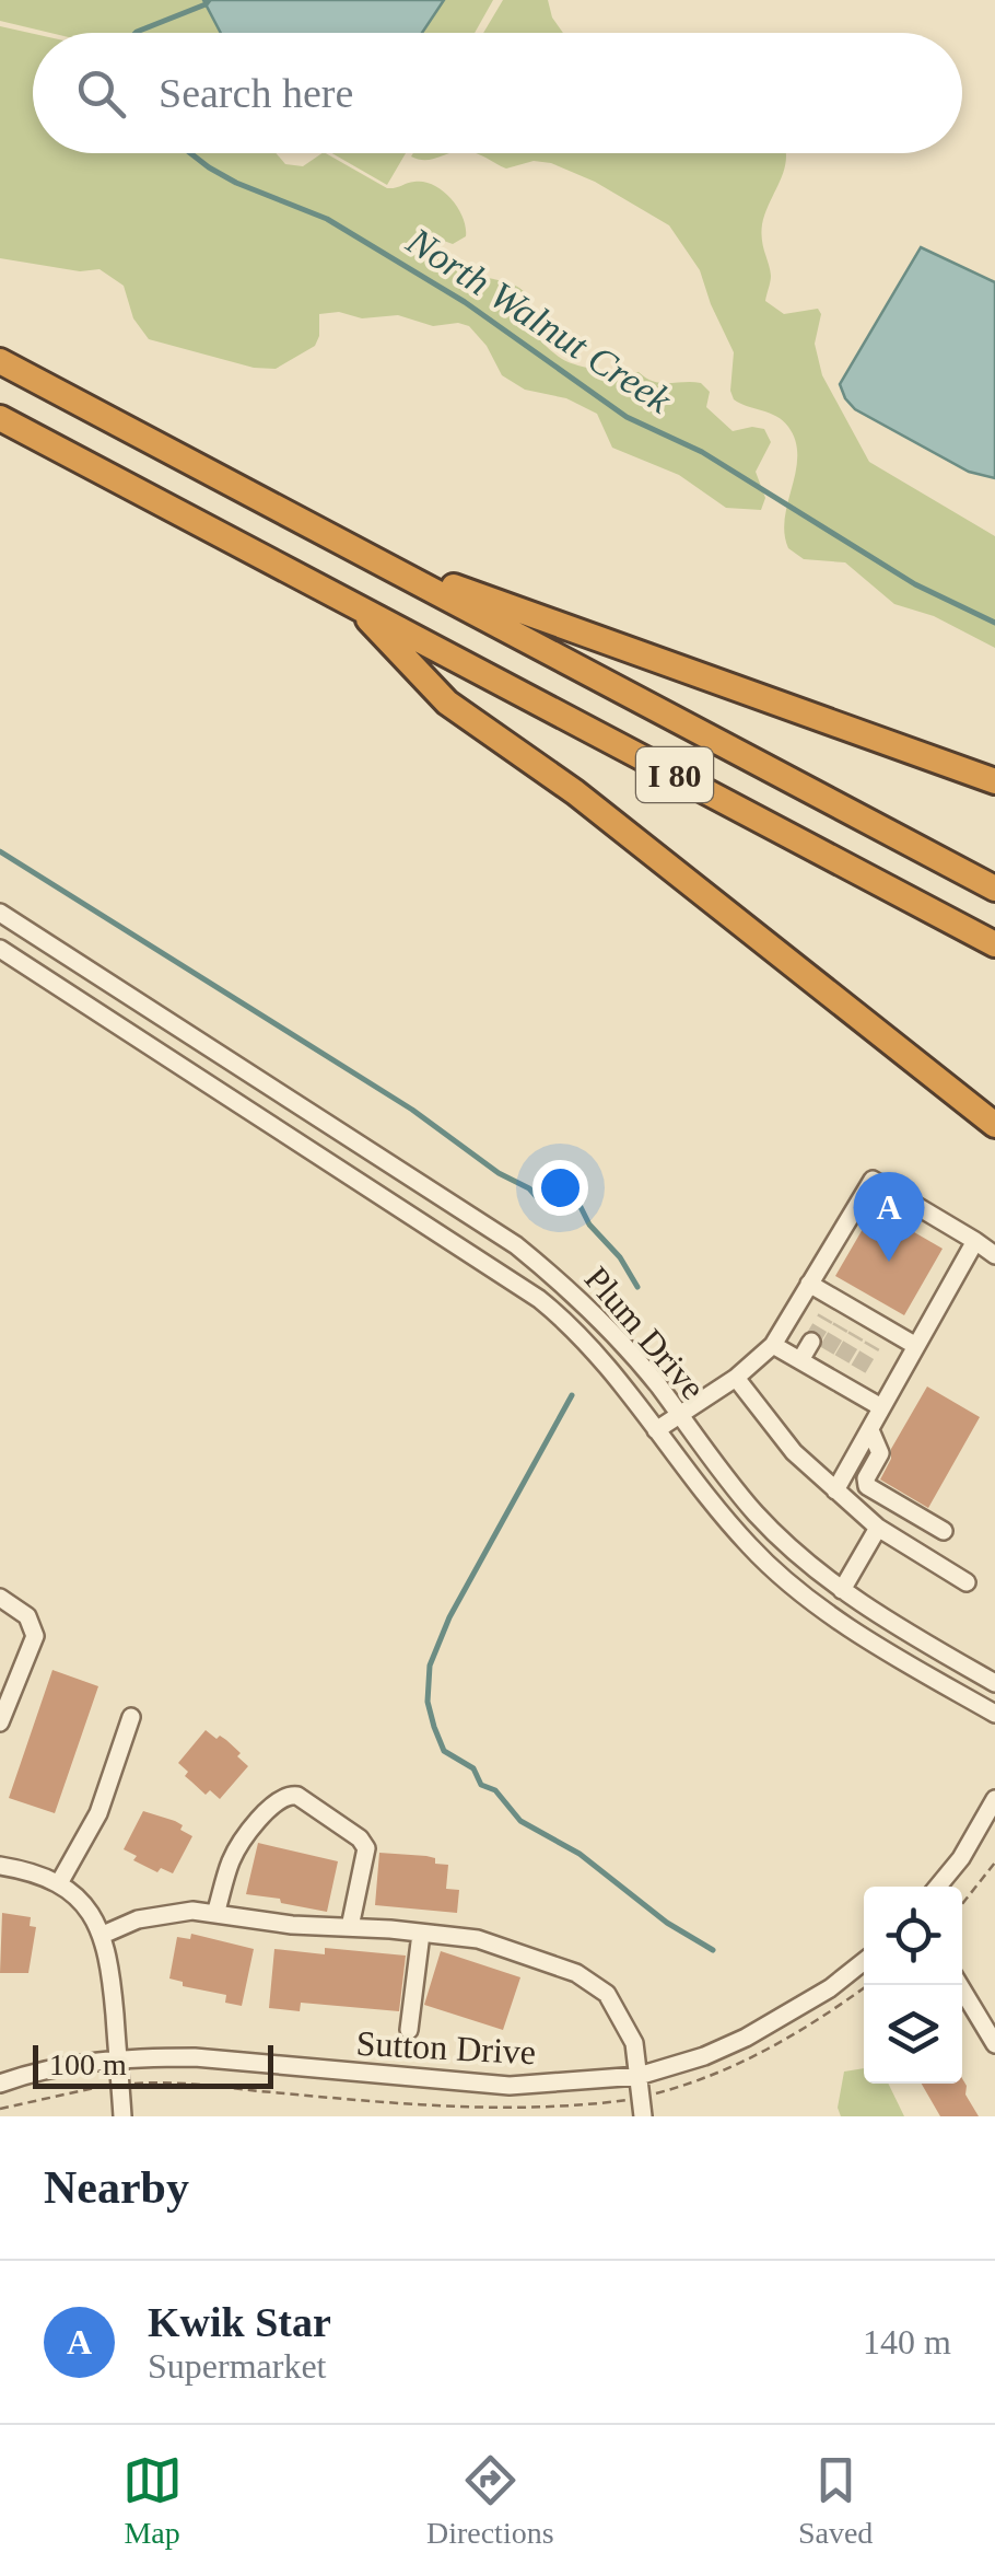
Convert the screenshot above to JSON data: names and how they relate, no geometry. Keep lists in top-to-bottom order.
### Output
{
  "streets": {
    "highway": ["I 80"],
    "street": ["Plum Drive", "Sutton Drive"]
  },
  "water": ["North Walnut Creek"],
  "scale_bar": "100 m",
  "page": {
    "search": "Search here",
    "pins": "A",
    "scale": "100 m",
    "heading": "Nearby",
    "list": [
      {
        "mark": "A",
        "name": "Kwik Star",
        "note": "Supermarket",
        "value": "140 m"
      }
    ],
    "nav": ["Map", "Directions", "Saved"]
  }
}
